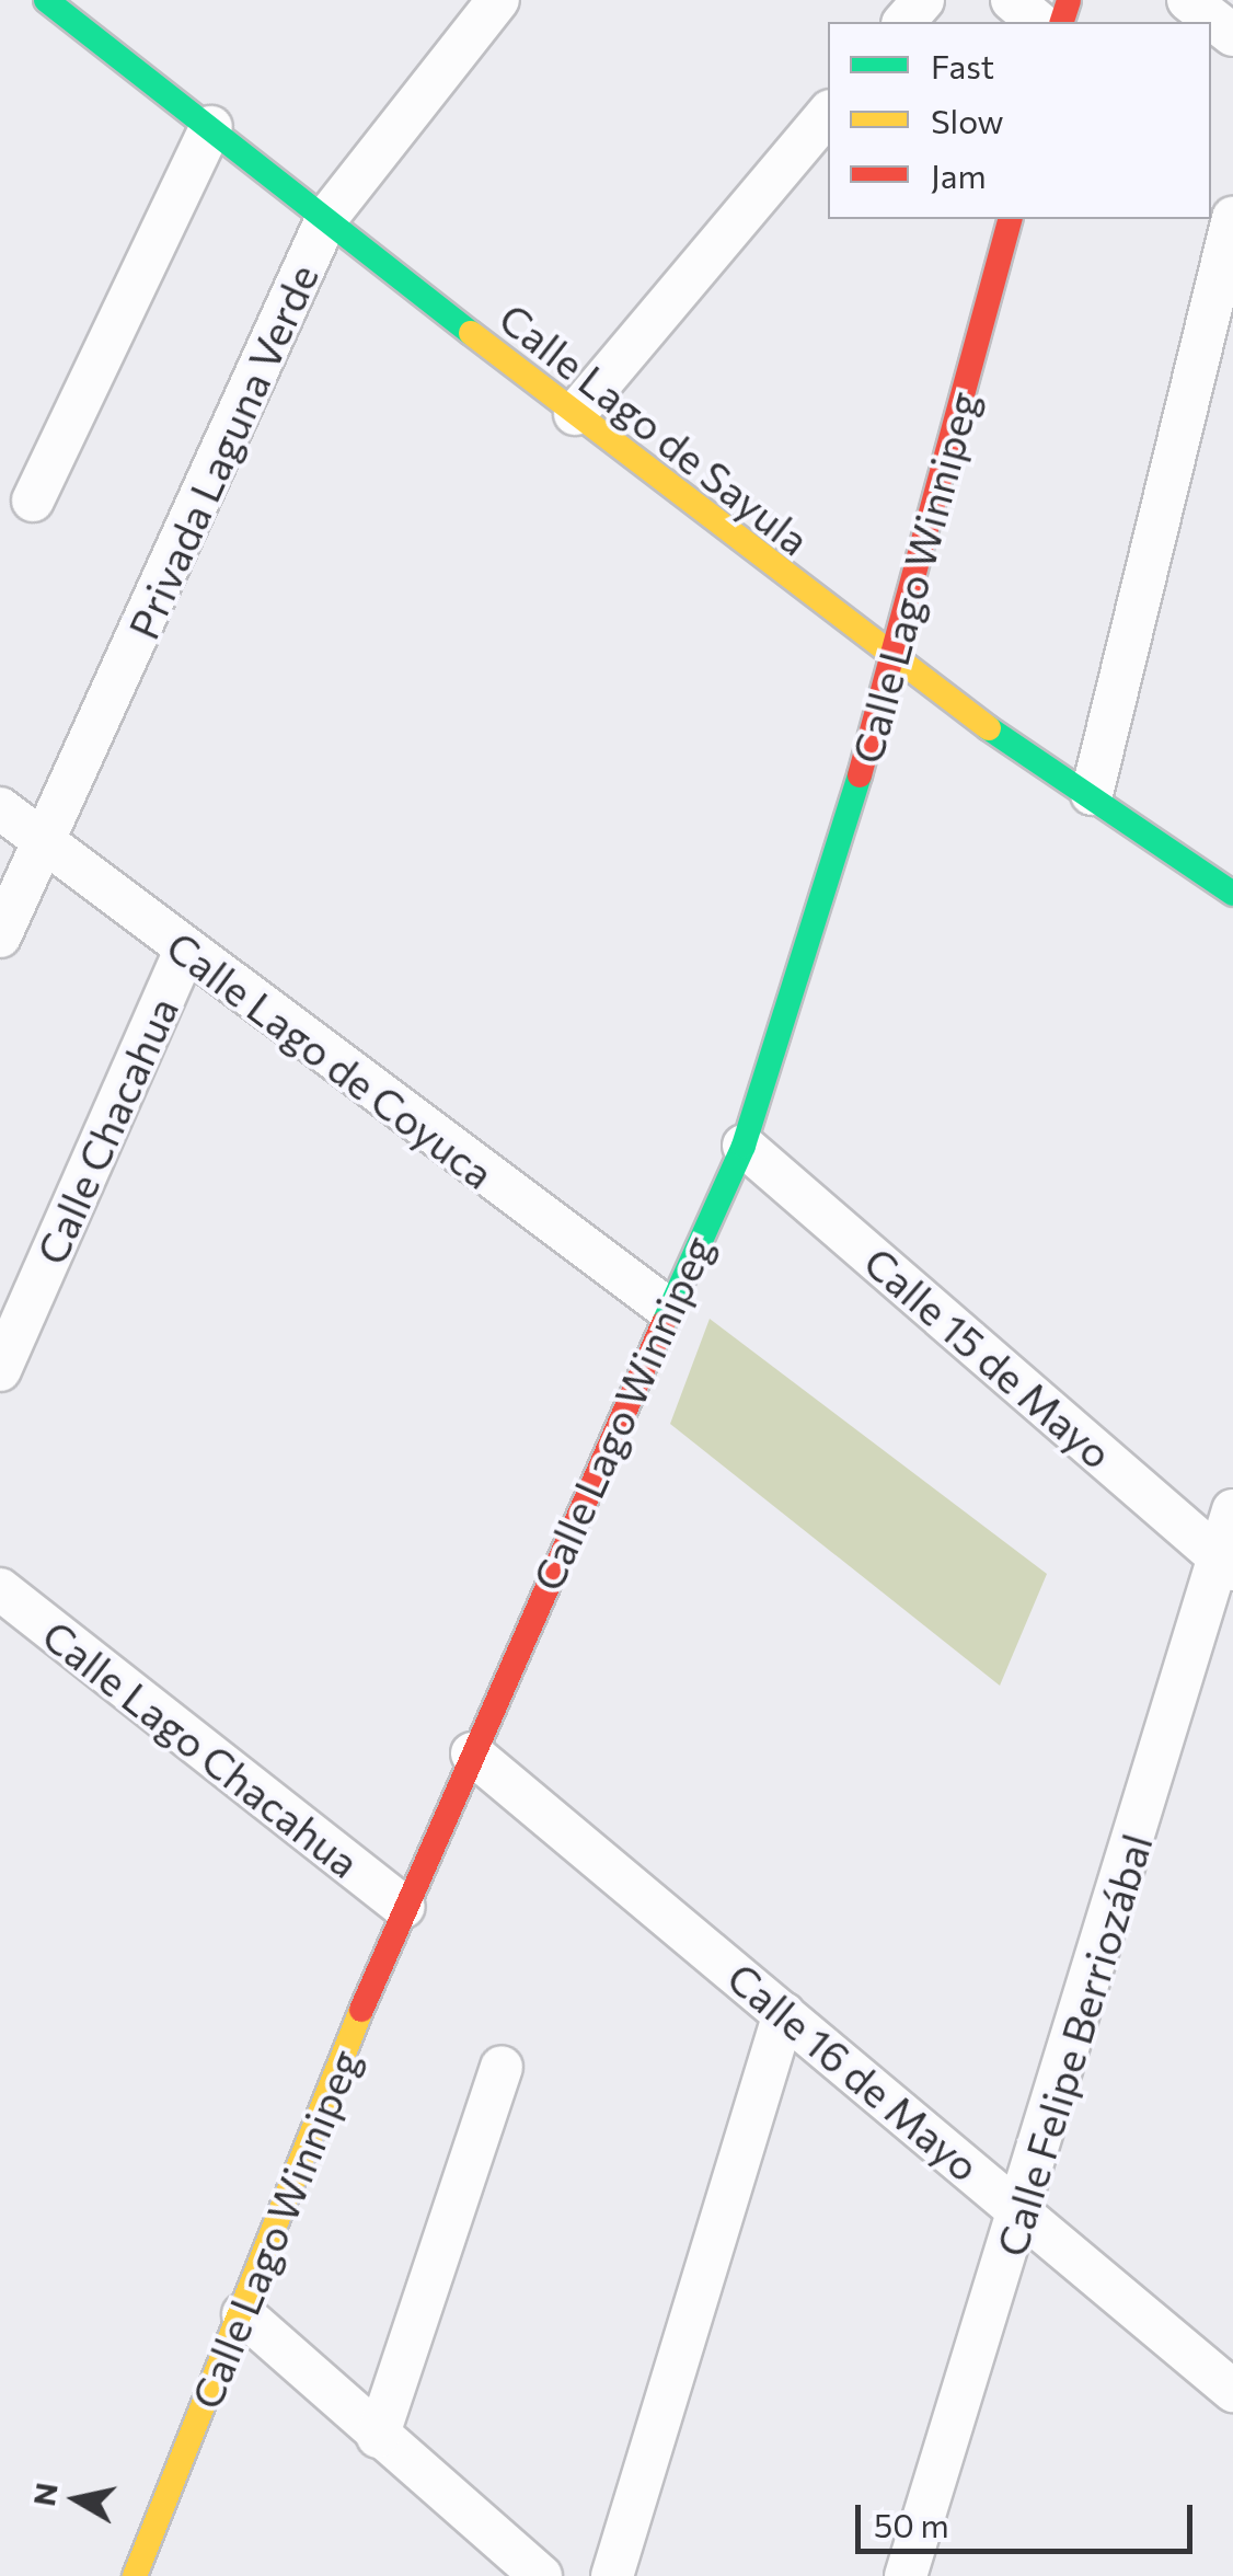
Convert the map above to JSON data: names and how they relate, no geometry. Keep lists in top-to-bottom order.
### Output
{
  "streets": {
    "main road": ["Calle Lago de Sayula", "Calle Lago Winnipeg"],
    "street": [
      "Privada Laguna Verde",
      "Calle Lago de Coyuca",
      "Calle Chacahua",
      "Calle 15 de Mayo",
      "Calle Lago Chacahua",
      "Calle Felipe Berriozábal",
      "Calle 16 de Mayo"
    ]
  },
  "crossings": [
    ["Calle Lago de Sayula", "Privada Laguna Verde"],
    ["Calle Lago de Sayula", "Calle Lago Winnipeg"],
    ["Privada Laguna Verde", "Calle Lago de Coyuca"],
    ["Calle Lago Winnipeg", "Calle Lago de Coyuca"],
    ["Calle Lago Winnipeg", "Calle 15 de Mayo"],
    ["Calle Lago Winnipeg", "Calle Lago Chacahua"],
    ["Calle Lago Winnipeg", "Calle 16 de Mayo"],
    ["Calle Lago de Coyuca", "Calle Chacahua"],
    ["Calle 15 de Mayo", "Calle Felipe Berriozábal"],
    ["Calle Felipe Berriozábal", "Calle 16 de Mayo"]
  ],
  "legend": ["Fast", "Slow", "Jam"],
  "scale_bar": "50 m",
  "north": "left"
}
